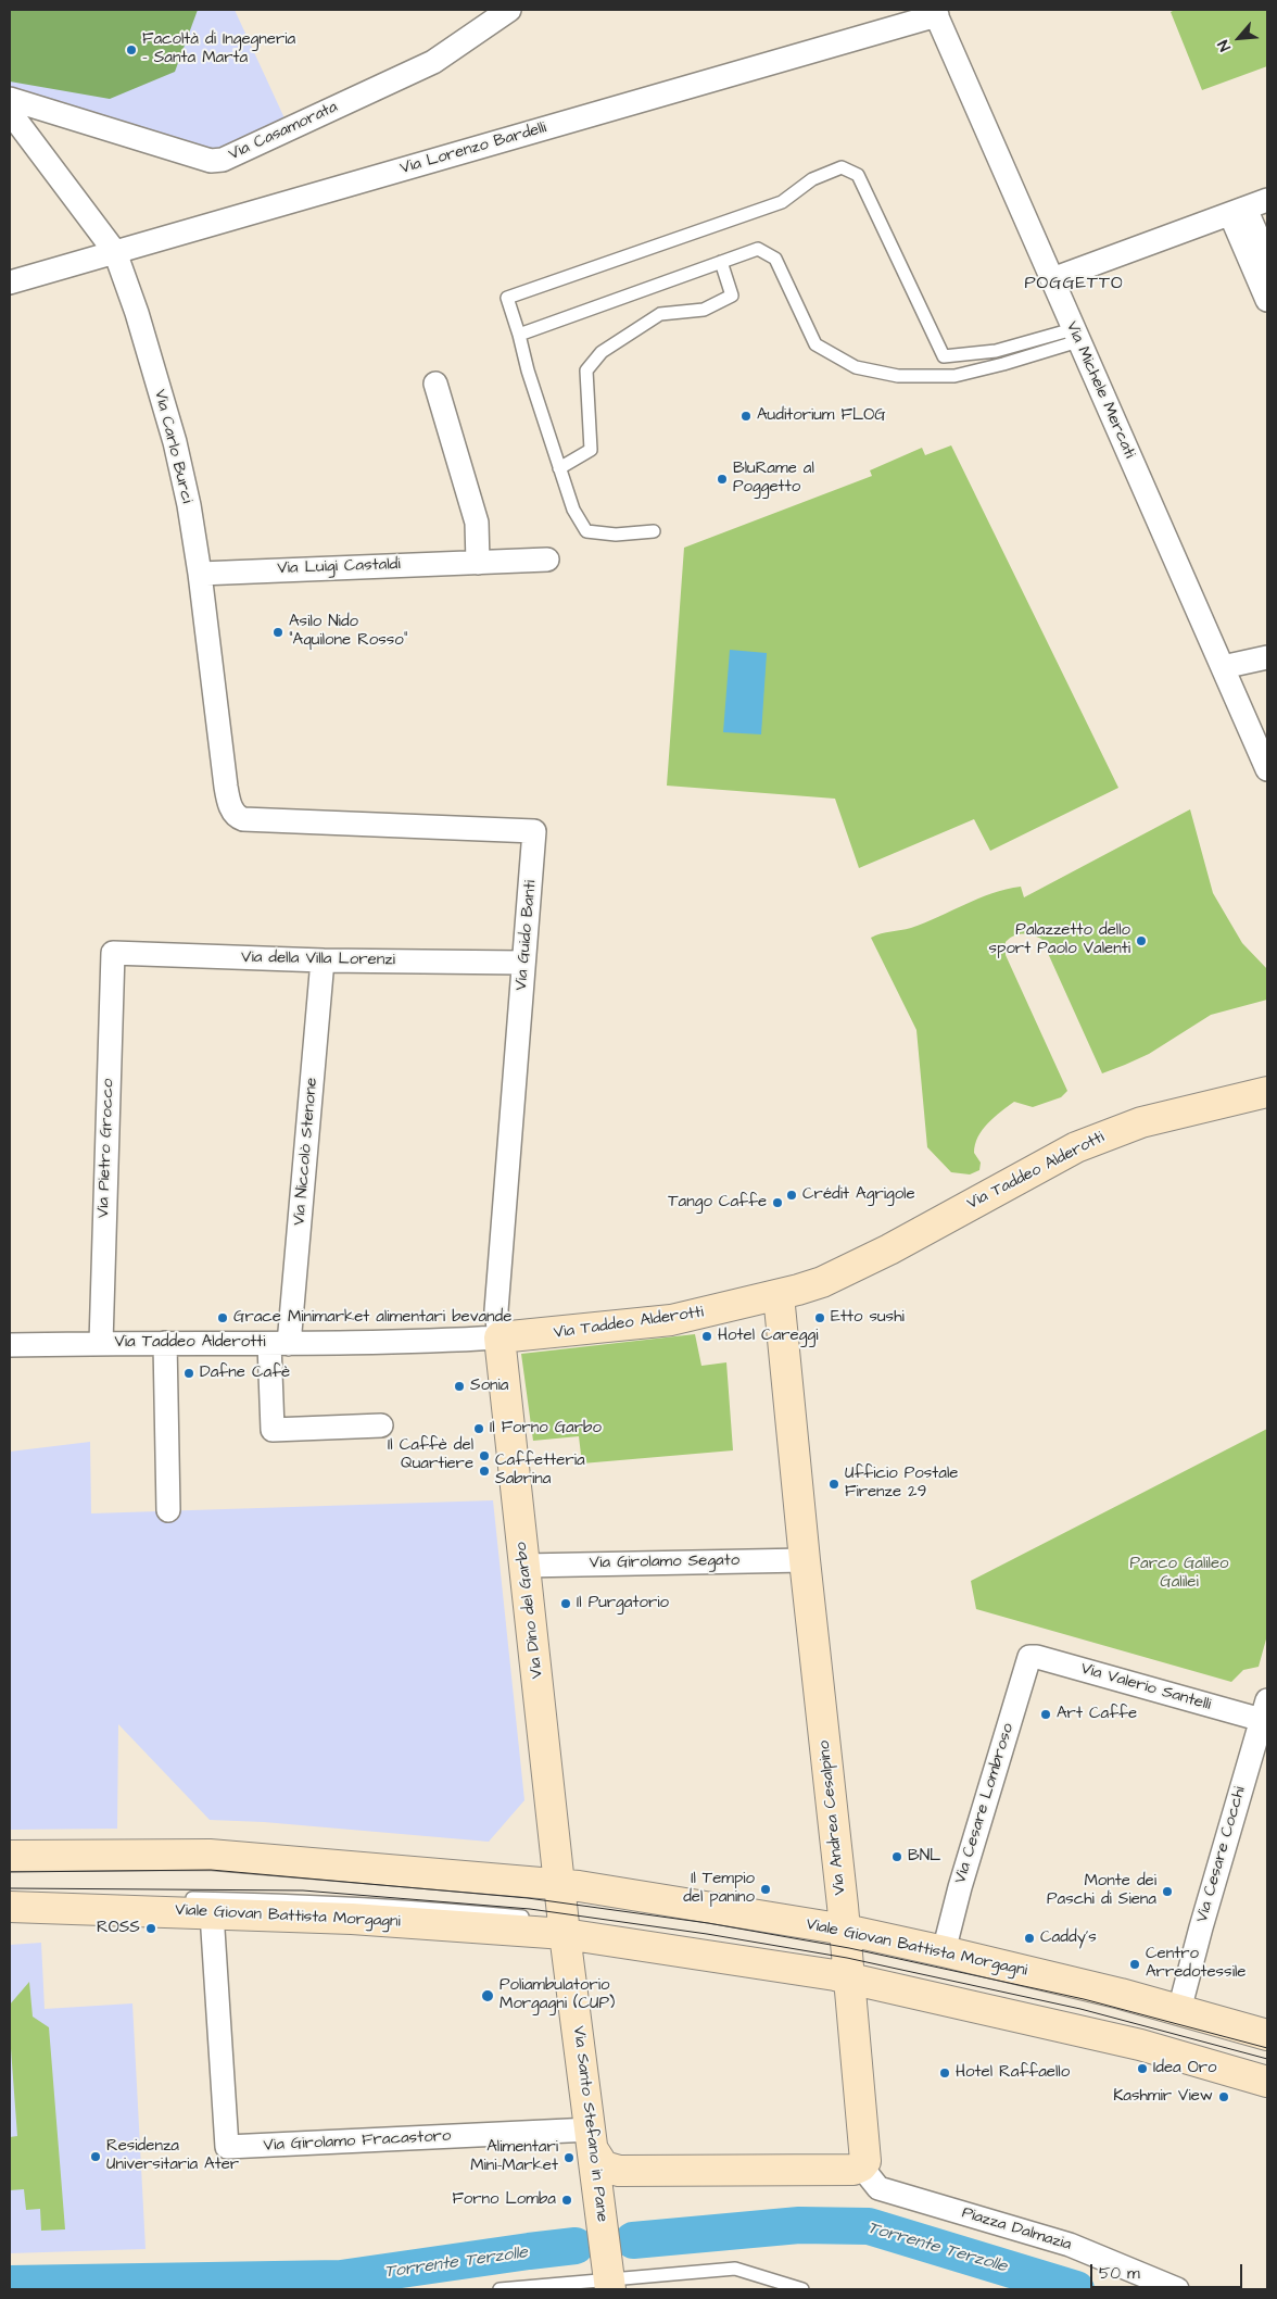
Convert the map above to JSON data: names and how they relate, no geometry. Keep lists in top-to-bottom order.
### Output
{
  "streets": {
    "street": [
      "Via Casamorata",
      "Via Lorenzo Bardelli",
      "Via Michele Mercati",
      "Via Carlo Burci",
      "Via Luigi Castaldi",
      "Via Guido Banti",
      "Via della Villa Lorenzi",
      "Via Pietro Grocco",
      "Via Niccolò Stenone",
      "Via Taddeo Alderotti",
      "Via Girolamo Segato",
      "Via Dino del Garbo",
      "Via Valerio Santelli",
      "Via Cesare Lombroso",
      "Via Andrea Cesalpino",
      "Via Cesare Cocchi",
      "Viale Giovan Battista Morgagni",
      "Via Santo Stefano in Pane",
      "Via Girolamo Fracastoro",
      "Piazza Dalmazia"
    ]
  },
  "crossings": [
    ["Via Lorenzo Bardelli", "Via Michele Mercati"],
    ["Via Lorenzo Bardelli", "Via Carlo Burci"],
    ["Via Carlo Burci", "Via Luigi Castaldi"],
    ["Via Carlo Burci", "Via Guido Banti"],
    ["Via Guido Banti", "Via della Villa Lorenzi"],
    ["Via Guido Banti", "Via Taddeo Alderotti"],
    ["Via Guido Banti", "Via Dino del Garbo"],
    ["Via della Villa Lorenzi", "Via Pietro Grocco"],
    ["Via della Villa Lorenzi", "Via Niccolò Stenone"],
    ["Via Pietro Grocco", "Via Taddeo Alderotti"],
    ["Via Niccolò Stenone", "Via Taddeo Alderotti"],
    ["Via Taddeo Alderotti", "Via Dino del Garbo"],
    ["Via Taddeo Alderotti", "Via Andrea Cesalpino"],
    ["Via Girolamo Segato", "Via Dino del Garbo"],
    ["Via Girolamo Segato", "Via Andrea Cesalpino"],
    ["Via Dino del Garbo", "Viale Giovan Battista Morgagni"],
    ["Via Valerio Santelli", "Via Cesare Lombroso"],
    ["Via Valerio Santelli", "Via Cesare Cocchi"],
    ["Via Cesare Lombroso", "Viale Giovan Battista Morgagni"],
    ["Via Andrea Cesalpino", "Viale Giovan Battista Morgagni"],
    ["Via Andrea Cesalpino", "Piazza Dalmazia"],
    ["Via Cesare Cocchi", "Viale Giovan Battista Morgagni"],
    ["Viale Giovan Battista Morgagni", "Via Santo Stefano in Pane"],
    ["Viale Giovan Battista Morgagni", "Via Girolamo Fracastoro"],
    ["Via Santo Stefano in Pane", "Via Girolamo Fracastoro"]
  ],
  "districts": ["POGGETTO"],
  "water": ["Torrente Terzolle"],
  "parks": ["Parco Galileo Galilei"],
  "places": [
    "Facoltà di Ingegneria - Santa Marta",
    "Auditorium FLOG",
    "BluRame al Poggetto",
    "Asilo Nido “Aquilone Rosso”",
    "Palazzetto dello sport Paolo Valenti",
    "Crédit Agrigole",
    "Tango Caffe",
    "Grace Minimarket alimentari bevande",
    "Etto sushi",
    "Hotel Careggi",
    "Dafne Cafè",
    "Sonia",
    "Il Forno Garbo",
    "Il Caffè del Quartiere",
    "Caffetteria Sabrina",
    "Ufficio Postale Firenze 29",
    "Il Purgatorio",
    "Art Caffe",
    "BNL",
    "Il Tempio del panino",
    "Monte dei Paschi di Siena",
    "ROSS",
    "Caddy's",
    "Centro Arredotessile",
    "Poliambulatorio Morgagni (CUP)",
    "Idea Oro",
    "Hotel Raffaello",
    "Kashmir View",
    "Residenza Universitaria Ater",
    "Alimentari Mini-Market",
    "Forno Lomba"
  ],
  "scale_bar": "50 m",
  "north": "bottom left"
}
